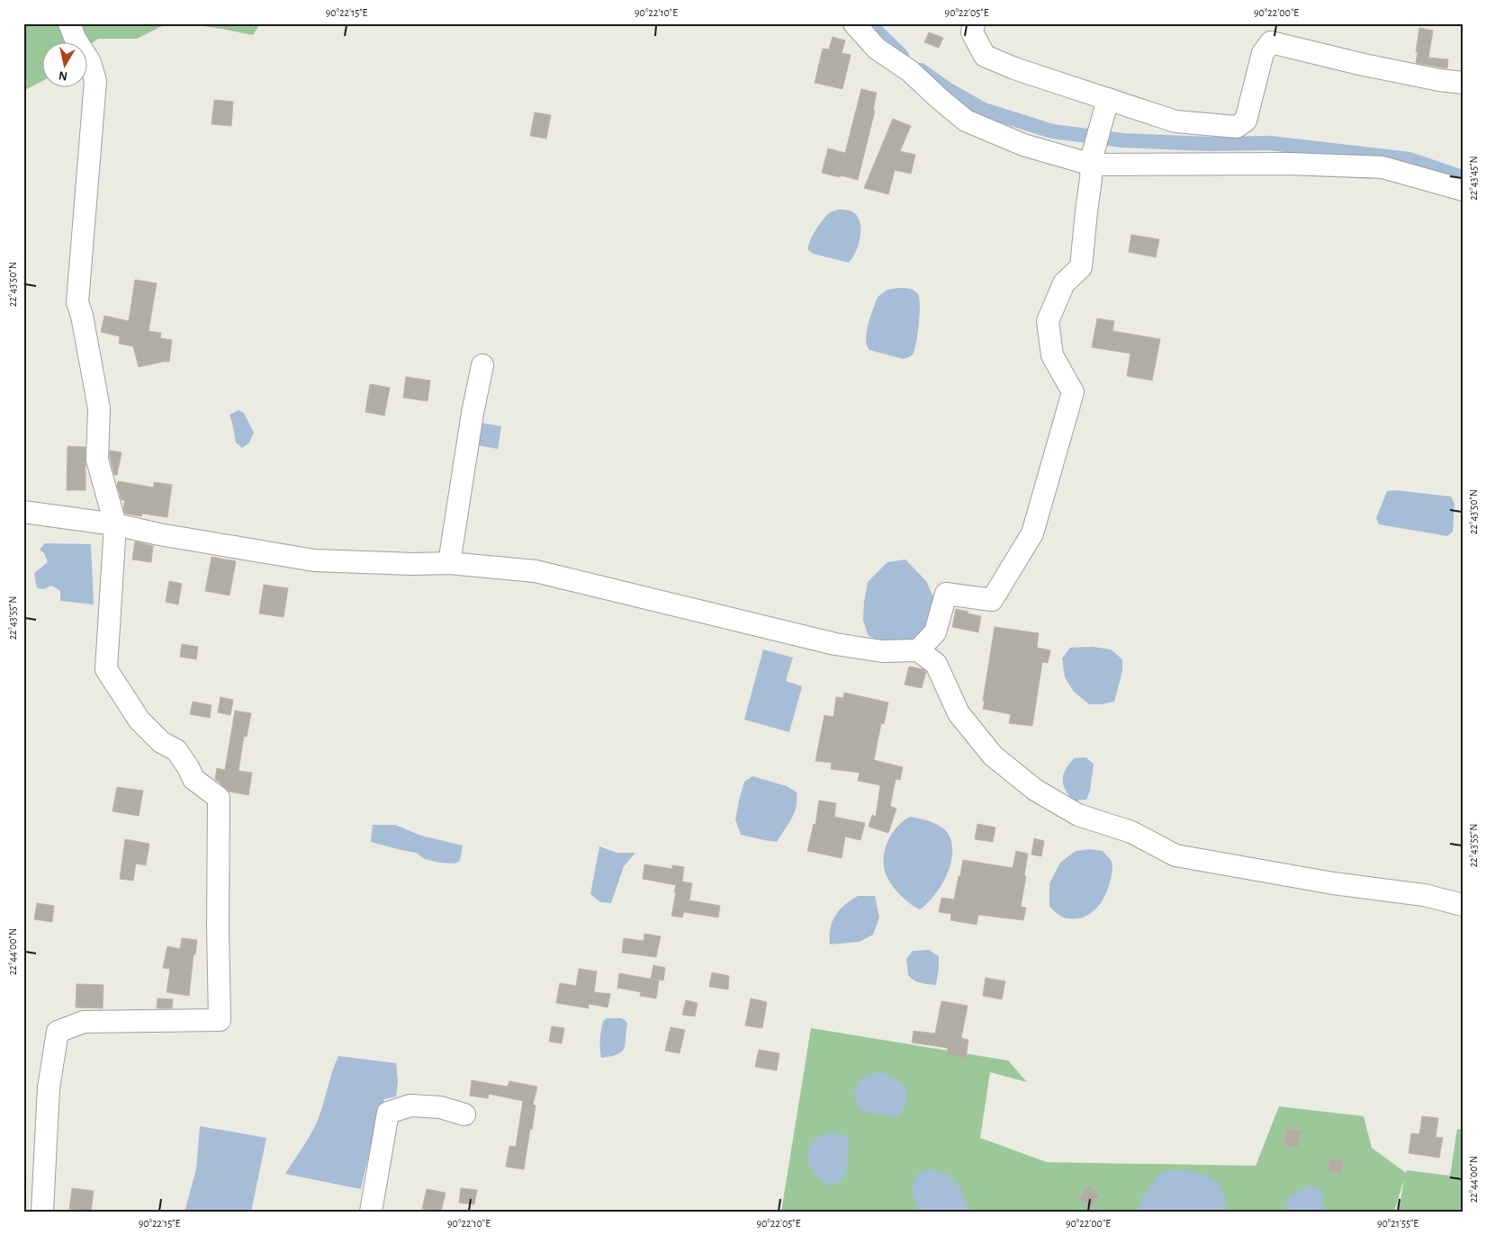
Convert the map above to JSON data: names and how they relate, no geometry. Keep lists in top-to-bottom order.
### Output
{
  "north": "bottom",
  "coordinates": [
    "90°22'15\"E",
    "90°22'10\"E",
    "90°22'05\"E",
    "90°22'00\"E",
    "22°43'45\"N",
    "22°43'50\"N",
    "22°43'55\"N",
    "22°44'00\"N",
    "90°21'55\"E"
  ]
}
